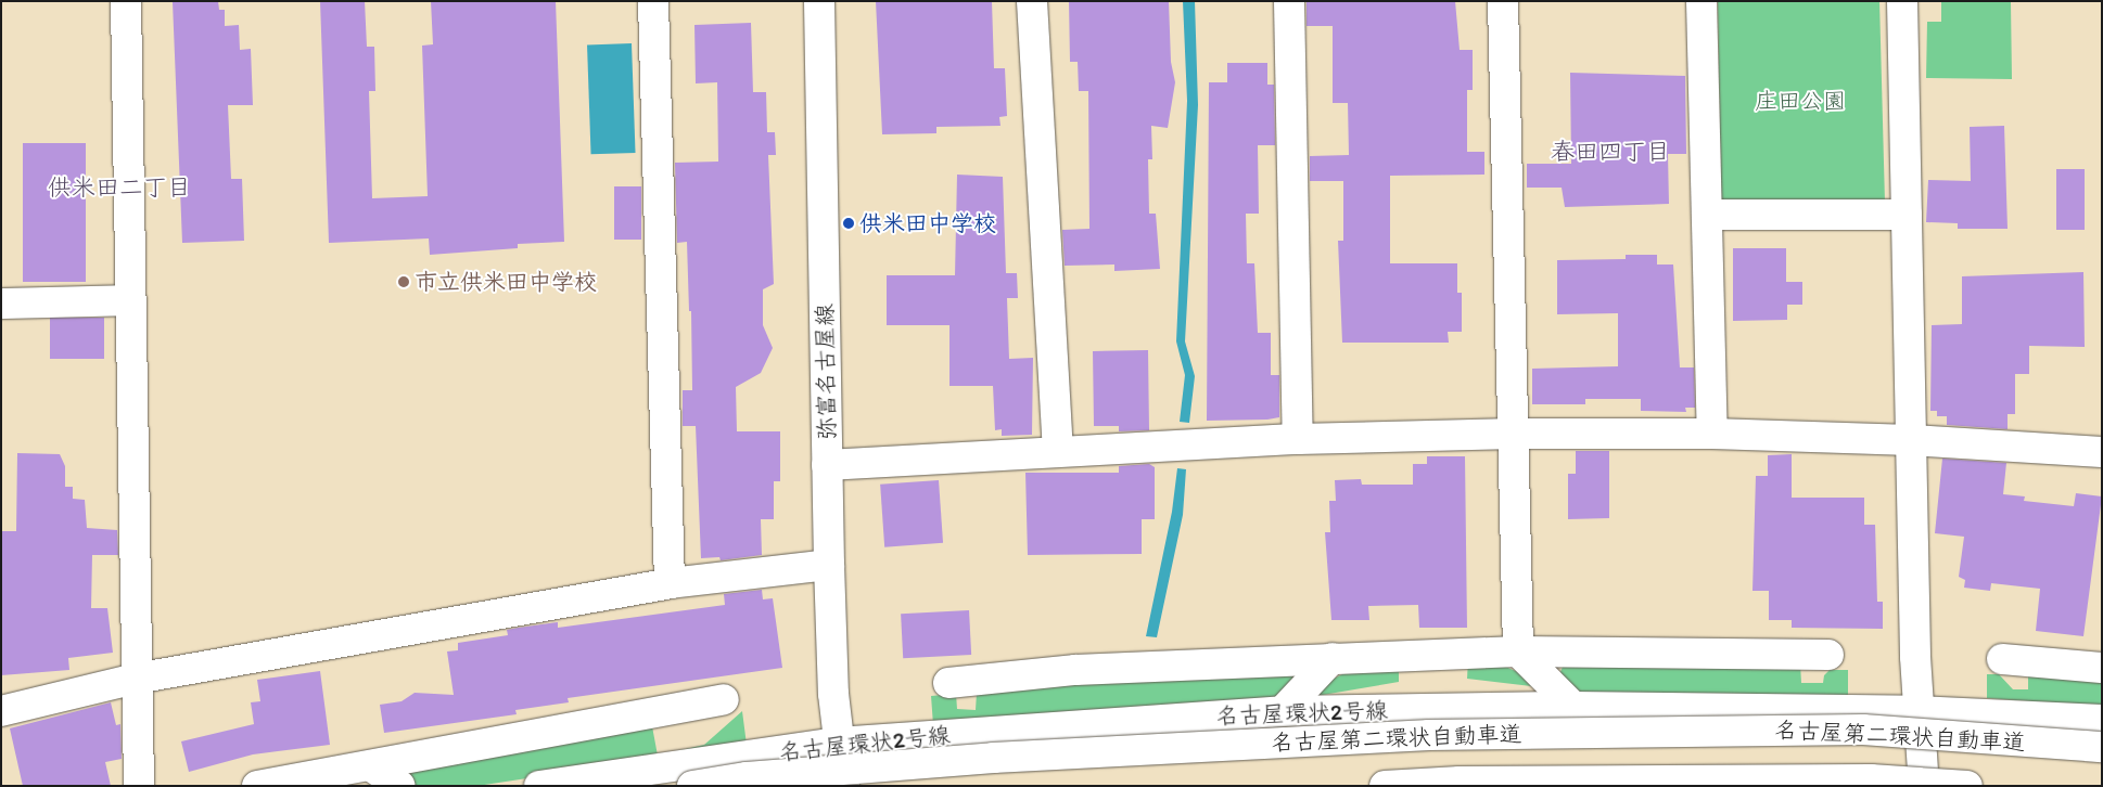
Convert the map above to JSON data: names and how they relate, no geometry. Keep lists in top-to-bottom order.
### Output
{
  "streets": {
    "main road": ["弥富名古屋線", "名古屋環状2号線", "名古屋第二環状自動車道"]
  },
  "crossings": [
    ["弥富名古屋線", "名古屋環状2号線"]
  ],
  "districts": ["春田四丁目", "供米田二丁目"],
  "parks": ["庄田公園"],
  "places": ["供米田中学校", "市立供米田中学校"]
}
